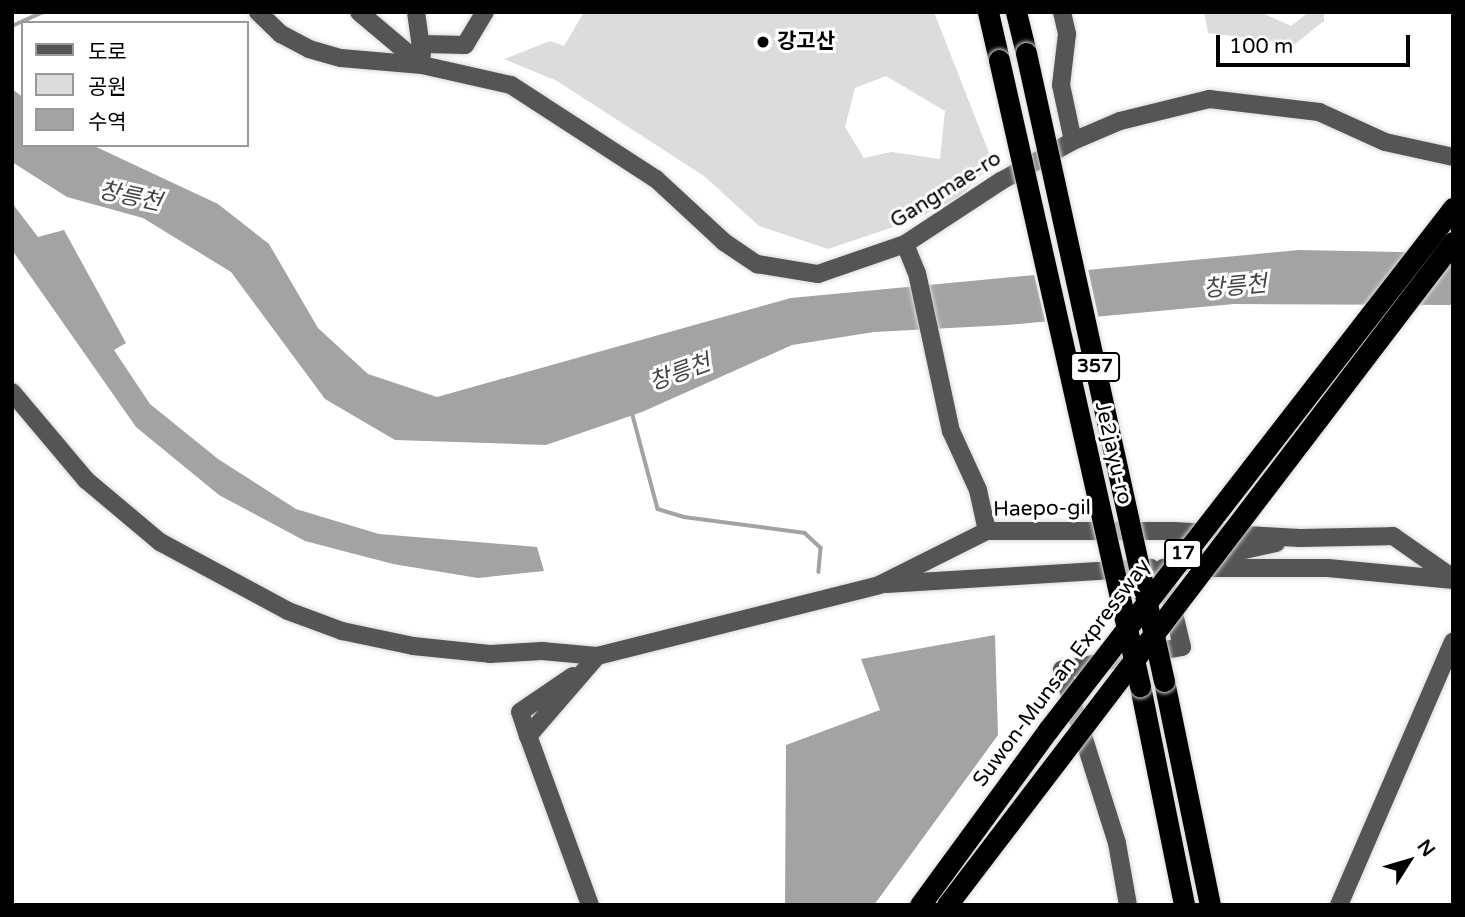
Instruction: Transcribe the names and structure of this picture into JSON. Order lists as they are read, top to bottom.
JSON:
{
  "streets": {
    "highway": [
      "357",
      "Je2jayu-ro",
      "17",
      "Suwon-Munsan Expressway"
    ],
    "street": ["Gangmae-ro", "Haepo-gil"]
  },
  "water": ["창릉천"],
  "places": ["강고산"],
  "legend": ["도로", "공원", "수역"],
  "scale_bar": "100 m",
  "north": "top right"
}
